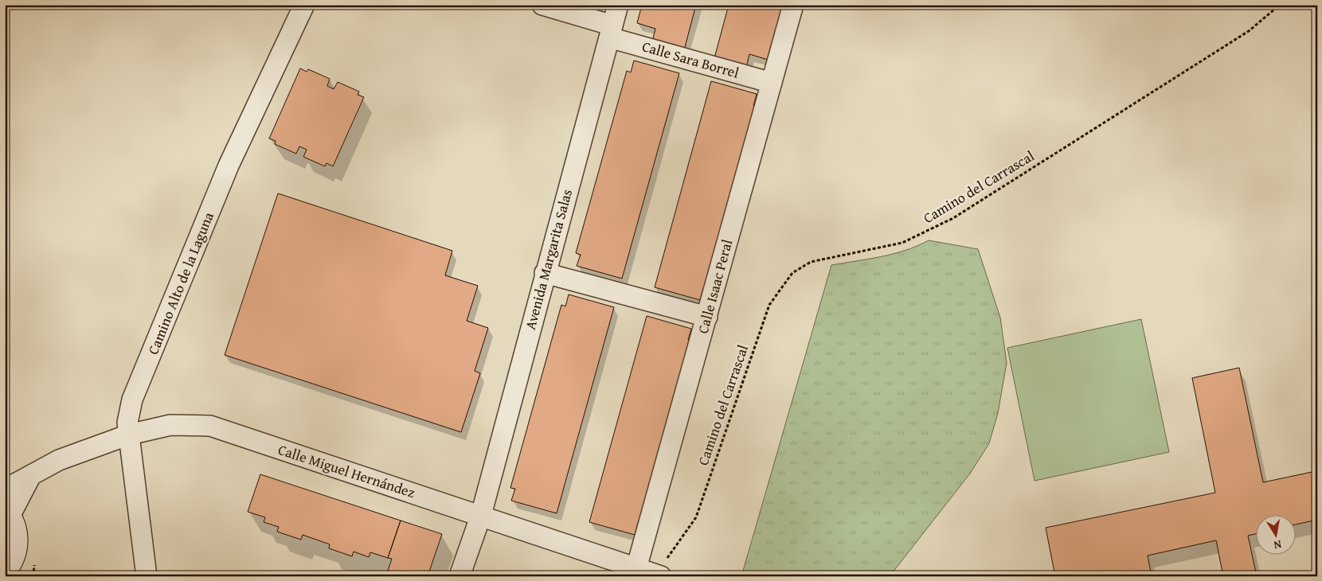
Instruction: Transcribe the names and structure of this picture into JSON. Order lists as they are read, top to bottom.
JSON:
{
  "streets": {
    "street": [
      "Calle Sara Borrel",
      "Avenida Margarita Salas",
      "Camino Alto de la Laguna",
      "Calle Isaac Peral",
      "Calle Miguel Hernández"
    ],
    "path": ["Camino del Carrascal"]
  },
  "crossings": [
    ["Calle Sara Borrel", "Avenida Margarita Salas"],
    ["Calle Sara Borrel", "Calle Isaac Peral"],
    ["Camino del Carrascal", "Calle Miguel Hernández"],
    ["Avenida Margarita Salas", "Calle Miguel Hernández"],
    ["Camino Alto de la Laguna", "Calle Miguel Hernández"],
    ["Calle Isaac Peral", "Calle Miguel Hernández"]
  ],
  "north": "bottom"
}
